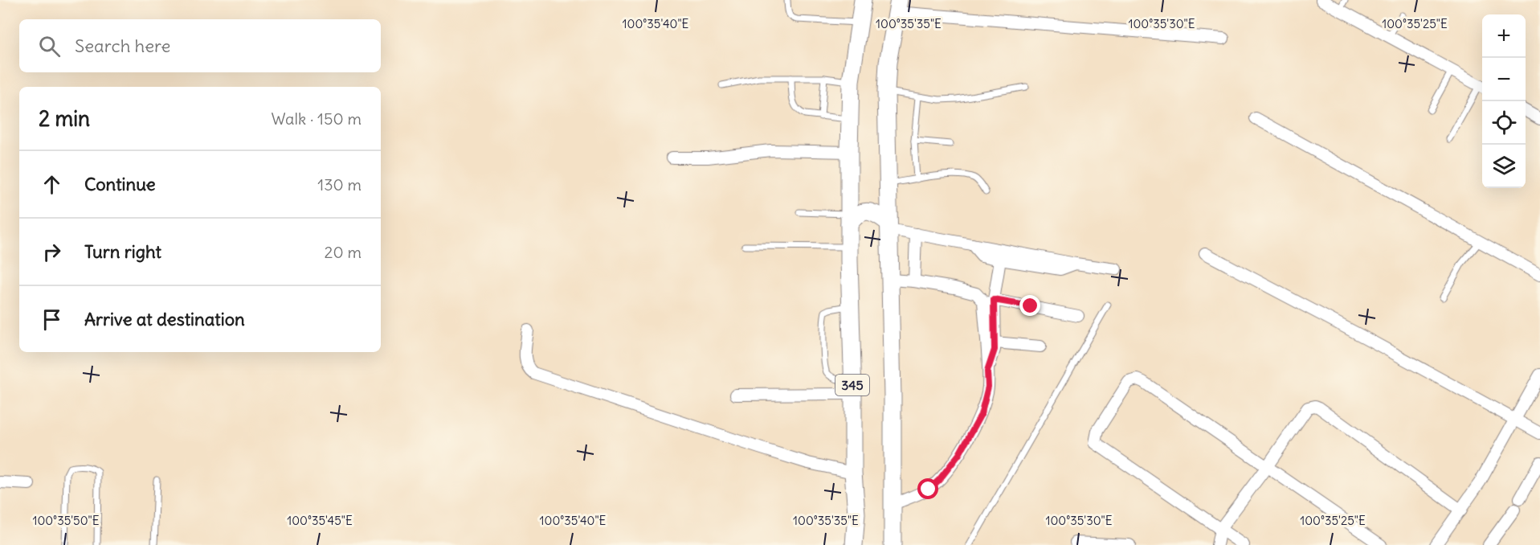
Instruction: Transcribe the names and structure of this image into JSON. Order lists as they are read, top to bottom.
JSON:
{
  "streets": {
    "main road": ["345"]
  },
  "page": {
    "map_buttons": ["+", "−"],
    "search": "Search here",
    "heading": ["2 min", "Walk · 150 m"],
    "list": [
      ["Continue", "130 m"],
      ["Turn right", "20 m"],
      "Arrive at destination"
    ]
  },
  "coordinates": [
    "100°35'40\"E",
    "100°35'35\"E",
    "100°35'30\"E",
    "100°35'25\"E",
    "100°35'50\"E",
    "100°35'45\"E"
  ]
}
